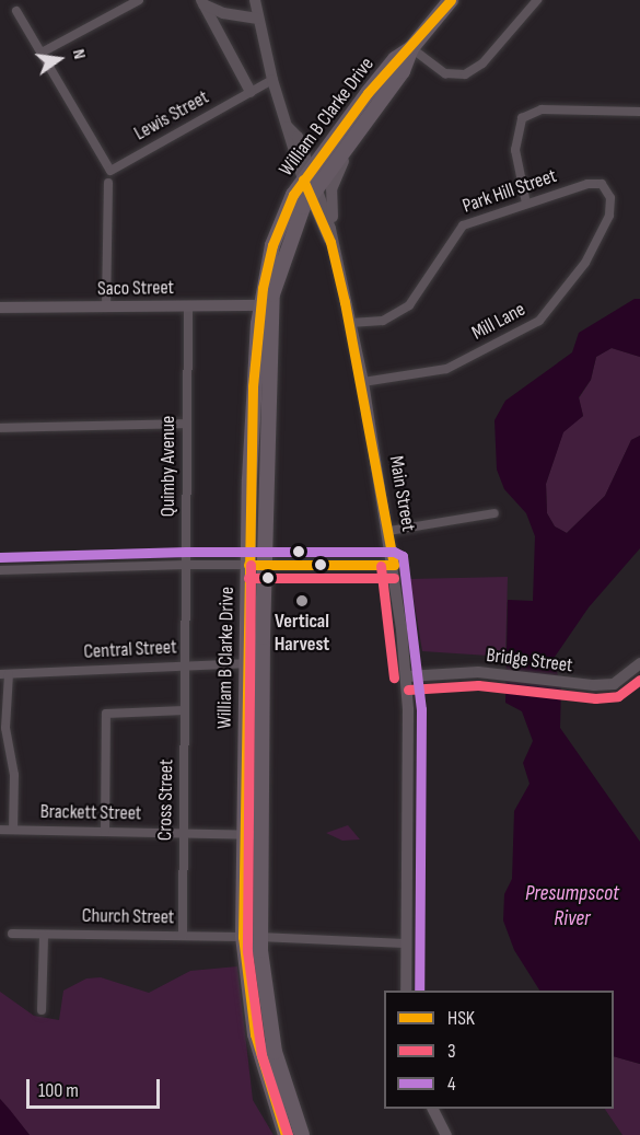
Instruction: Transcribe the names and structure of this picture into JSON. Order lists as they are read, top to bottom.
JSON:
{
  "streets": {
    "highway": ["William B Clarke Drive"],
    "main road": ["Saco Street", "Main Street"],
    "street": [
      "Lewis Street",
      "Park Hill Street",
      "Mill Lane",
      "Quimby Avenue",
      "Central Street",
      "Bridge Street",
      "Cross Street",
      "Brackett Street",
      "Church Street"
    ]
  },
  "crossings": [
    ["William B Clarke Drive", "Saco Street"],
    ["William B Clarke Drive", "Main Street"],
    ["William B Clarke Drive", "Central Street"],
    ["William B Clarke Drive", "Brackett Street"],
    ["William B Clarke Drive", "Church Street"],
    ["Park Hill Street", "Mill Lane"],
    ["Park Hill Street", "Main Street"],
    ["Saco Street", "Quimby Avenue"],
    ["Mill Lane", "Main Street"],
    ["Quimby Avenue", "Central Street"],
    ["Quimby Avenue", "Cross Street"],
    ["Main Street", "Bridge Street"],
    ["Central Street", "Cross Street"],
    ["Cross Street", "Brackett Street"],
    ["Cross Street", "Church Street"]
  ],
  "water": ["Presumpscot River"],
  "places": ["Vertical Harvest"],
  "lines": ["transit line HSK", "transit line 4", "transit line 3"],
  "legend": ["HSK", "3", "4"],
  "scale_bar": "100 m",
  "north": "right"
}
